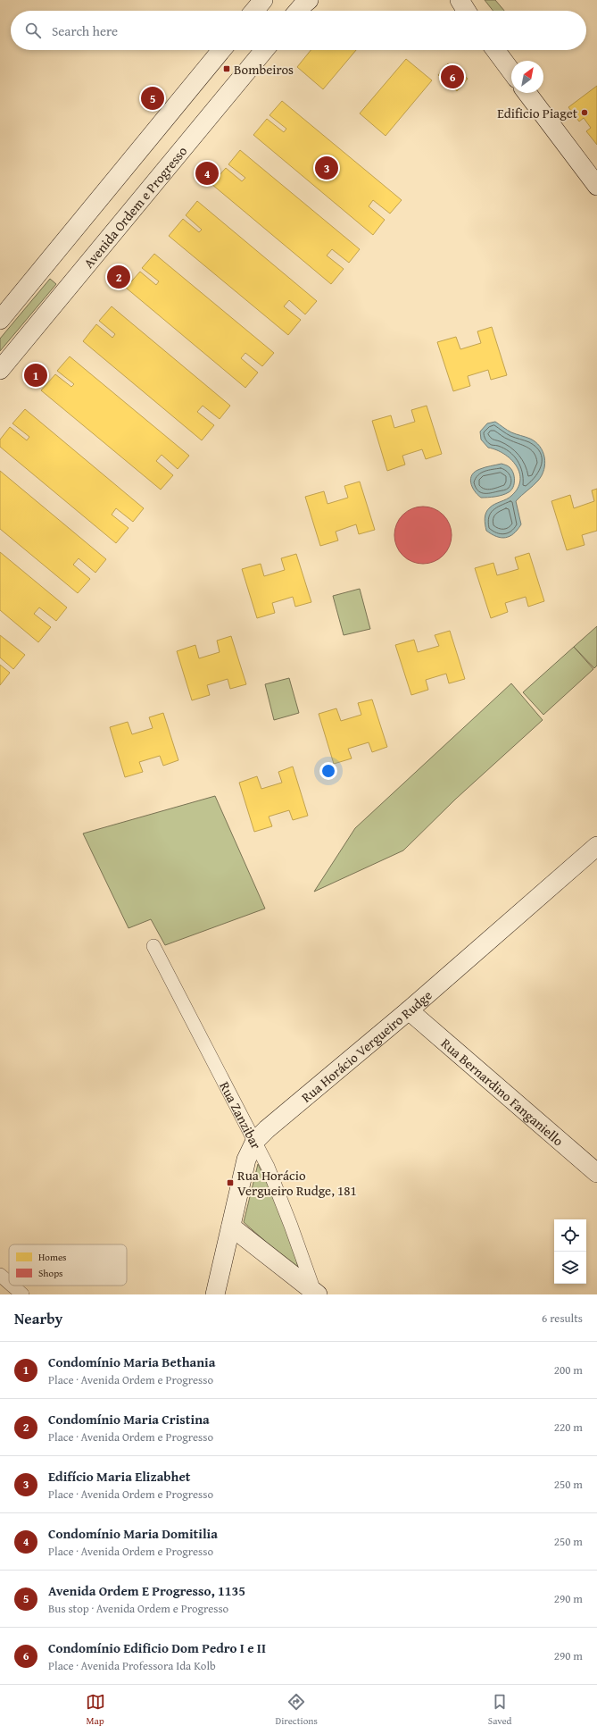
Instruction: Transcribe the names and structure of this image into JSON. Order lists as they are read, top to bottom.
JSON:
{
  "streets": {
    "street": [
      "Avenida Ordem e Progresso",
      "Rua Horácio Vergueiro Rudge",
      "Rua Bernardino Fanganiello",
      "Rua Zanzibar"
    ]
  },
  "crossings": [
    ["Rua Horácio Vergueiro Rudge", "Rua Bernardino Fanganiello"],
    ["Rua Horácio Vergueiro Rudge", "Rua Zanzibar"]
  ],
  "places": {
    "transit": ["Bombeiros", "Rua Horácio Vergueiro Rudge, 181"],
    "other": ["Edificio Piaget"]
  },
  "legend": ["Homes", "Shops"],
  "north": "top right",
  "page": {
    "search": "Search here",
    "pins": [
      "6",
      "5",
      "3",
      "4",
      "2",
      "1"
    ],
    "heading": ["Nearby", "6 results"],
    "list": [
      {
        "mark": "1",
        "name": "Condomínio Maria Bethania",
        "note": "Place · Avenida Ordem e Progresso",
        "value": "200 m"
      },
      {
        "mark": "2",
        "name": "Condomínio Maria Cristina",
        "note": "Place · Avenida Ordem e Progresso",
        "value": "220 m"
      },
      {
        "mark": "3",
        "name": "Edifício Maria Elizabhet",
        "note": "Place · Avenida Ordem e Progresso",
        "value": "250 m"
      },
      {
        "mark": "4",
        "name": "Condomínio Maria Domitilia",
        "note": "Place · Avenida Ordem e Progresso",
        "value": "250 m"
      },
      {
        "mark": "5",
        "name": "Avenida Ordem E Progresso, 1135",
        "note": "Bus stop · Avenida Ordem e Progresso",
        "value": "290 m"
      },
      {
        "mark": "6",
        "name": "Condomínio Edificio Dom Pedro I e II",
        "note": "Place · Avenida Professora Ida Kolb",
        "value": "290 m"
      }
    ],
    "nav": ["Map", "Directions", "Saved"]
  }
}
